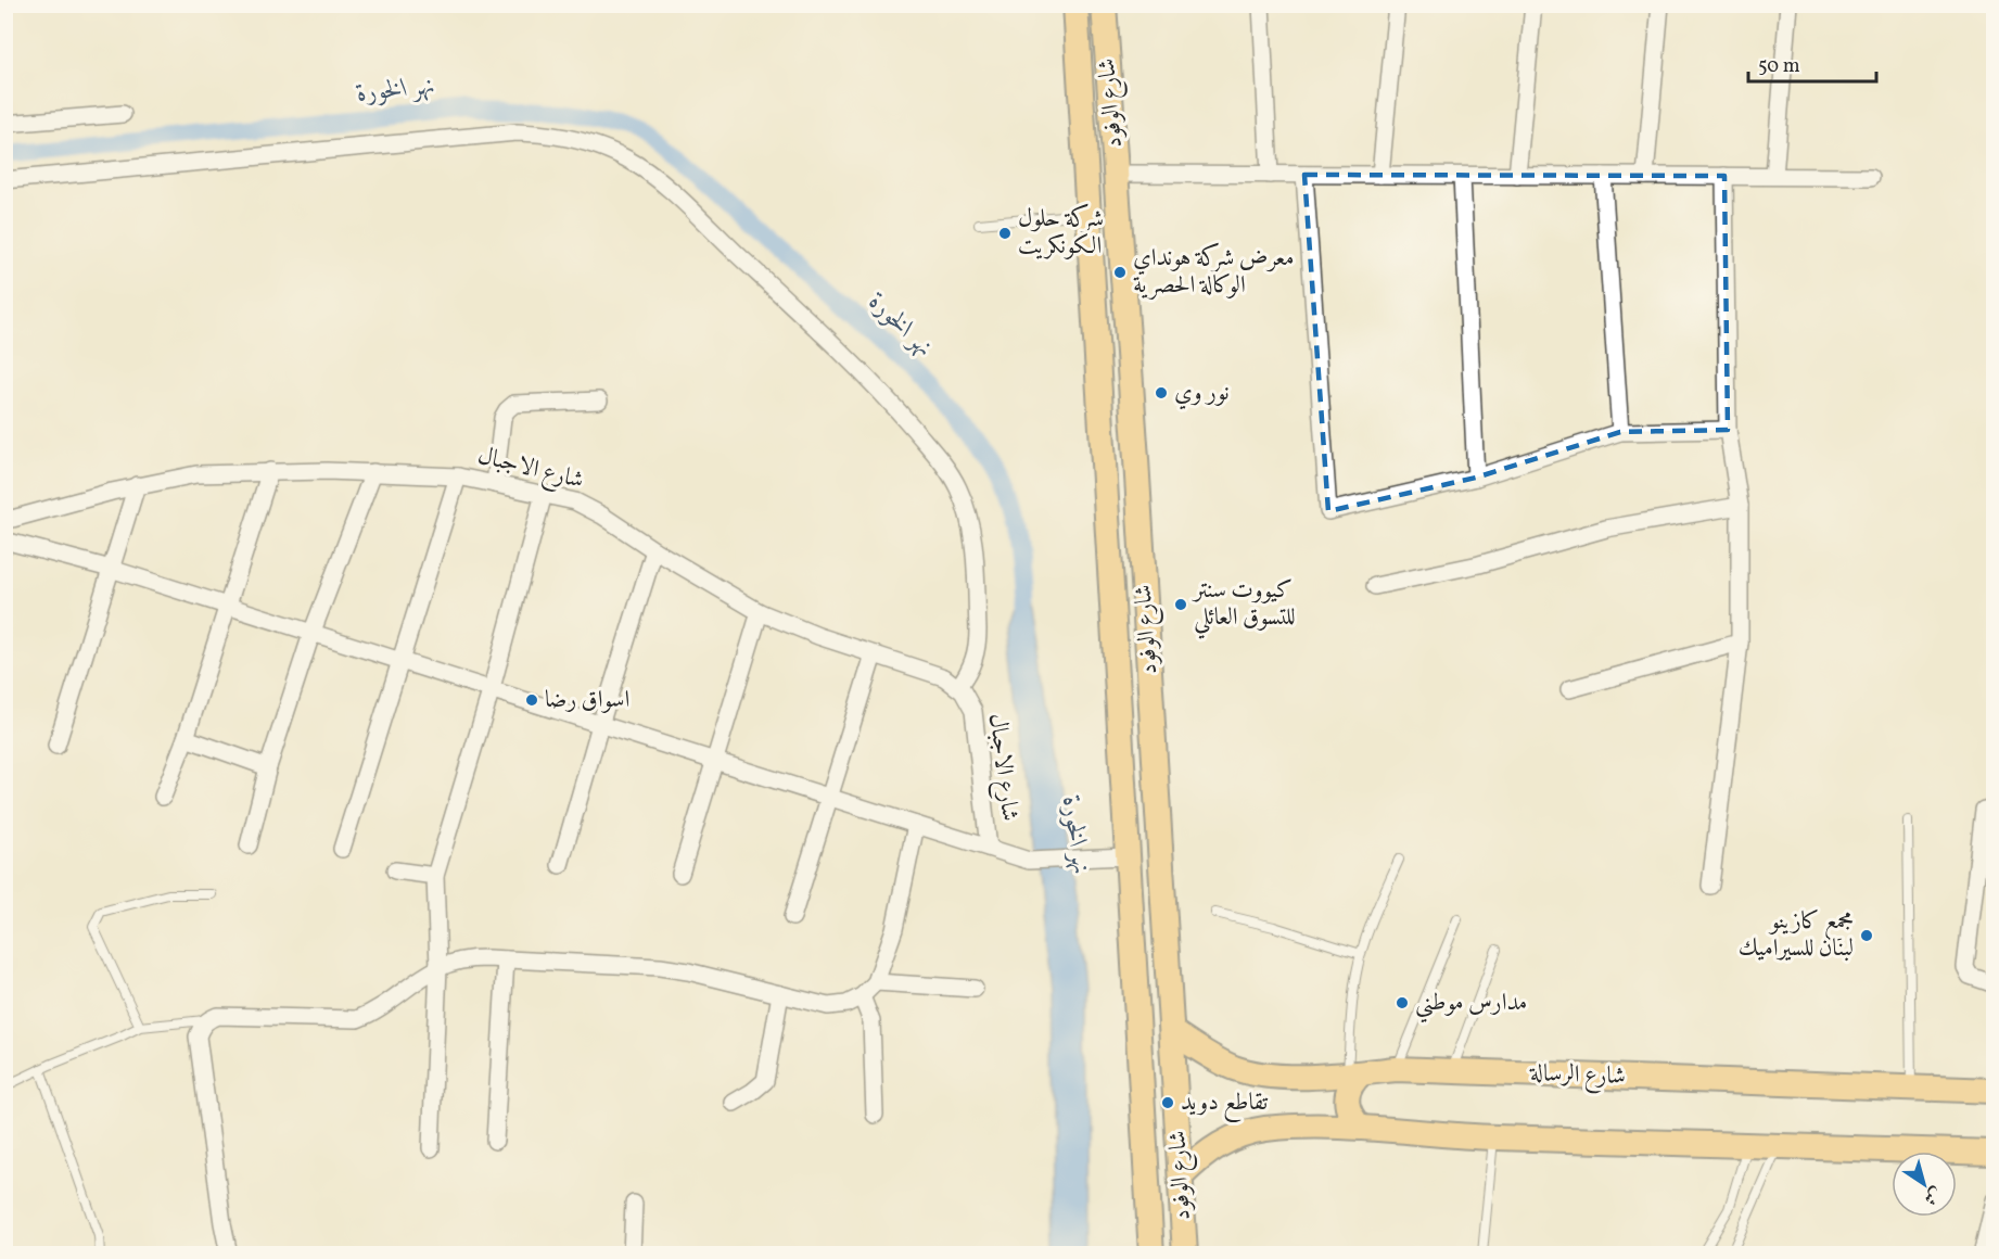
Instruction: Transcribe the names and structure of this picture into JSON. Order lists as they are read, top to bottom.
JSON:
{
  "streets": {
    "main road": ["شارع الوفود", "شارع الرسالة"],
    "street": ["شارع الاجبال"]
  },
  "crossings": [
    ["شارع الوفود", "شارع الرسالة"]
  ],
  "water": ["نهر الخورة"],
  "places": [
    "شركة حلول الكونكريت",
    "معرض شركة هونداي الوكالة الحصرية",
    "نور وي",
    "كيووت سنتر للتسوق العائلي",
    "اسواق رضا",
    "مجمع كازينو لبنان للسيراميك",
    "مدارس موطني",
    "تقاطع دويد"
  ],
  "scale_bar": "50 m",
  "north": "bottom right"
}
